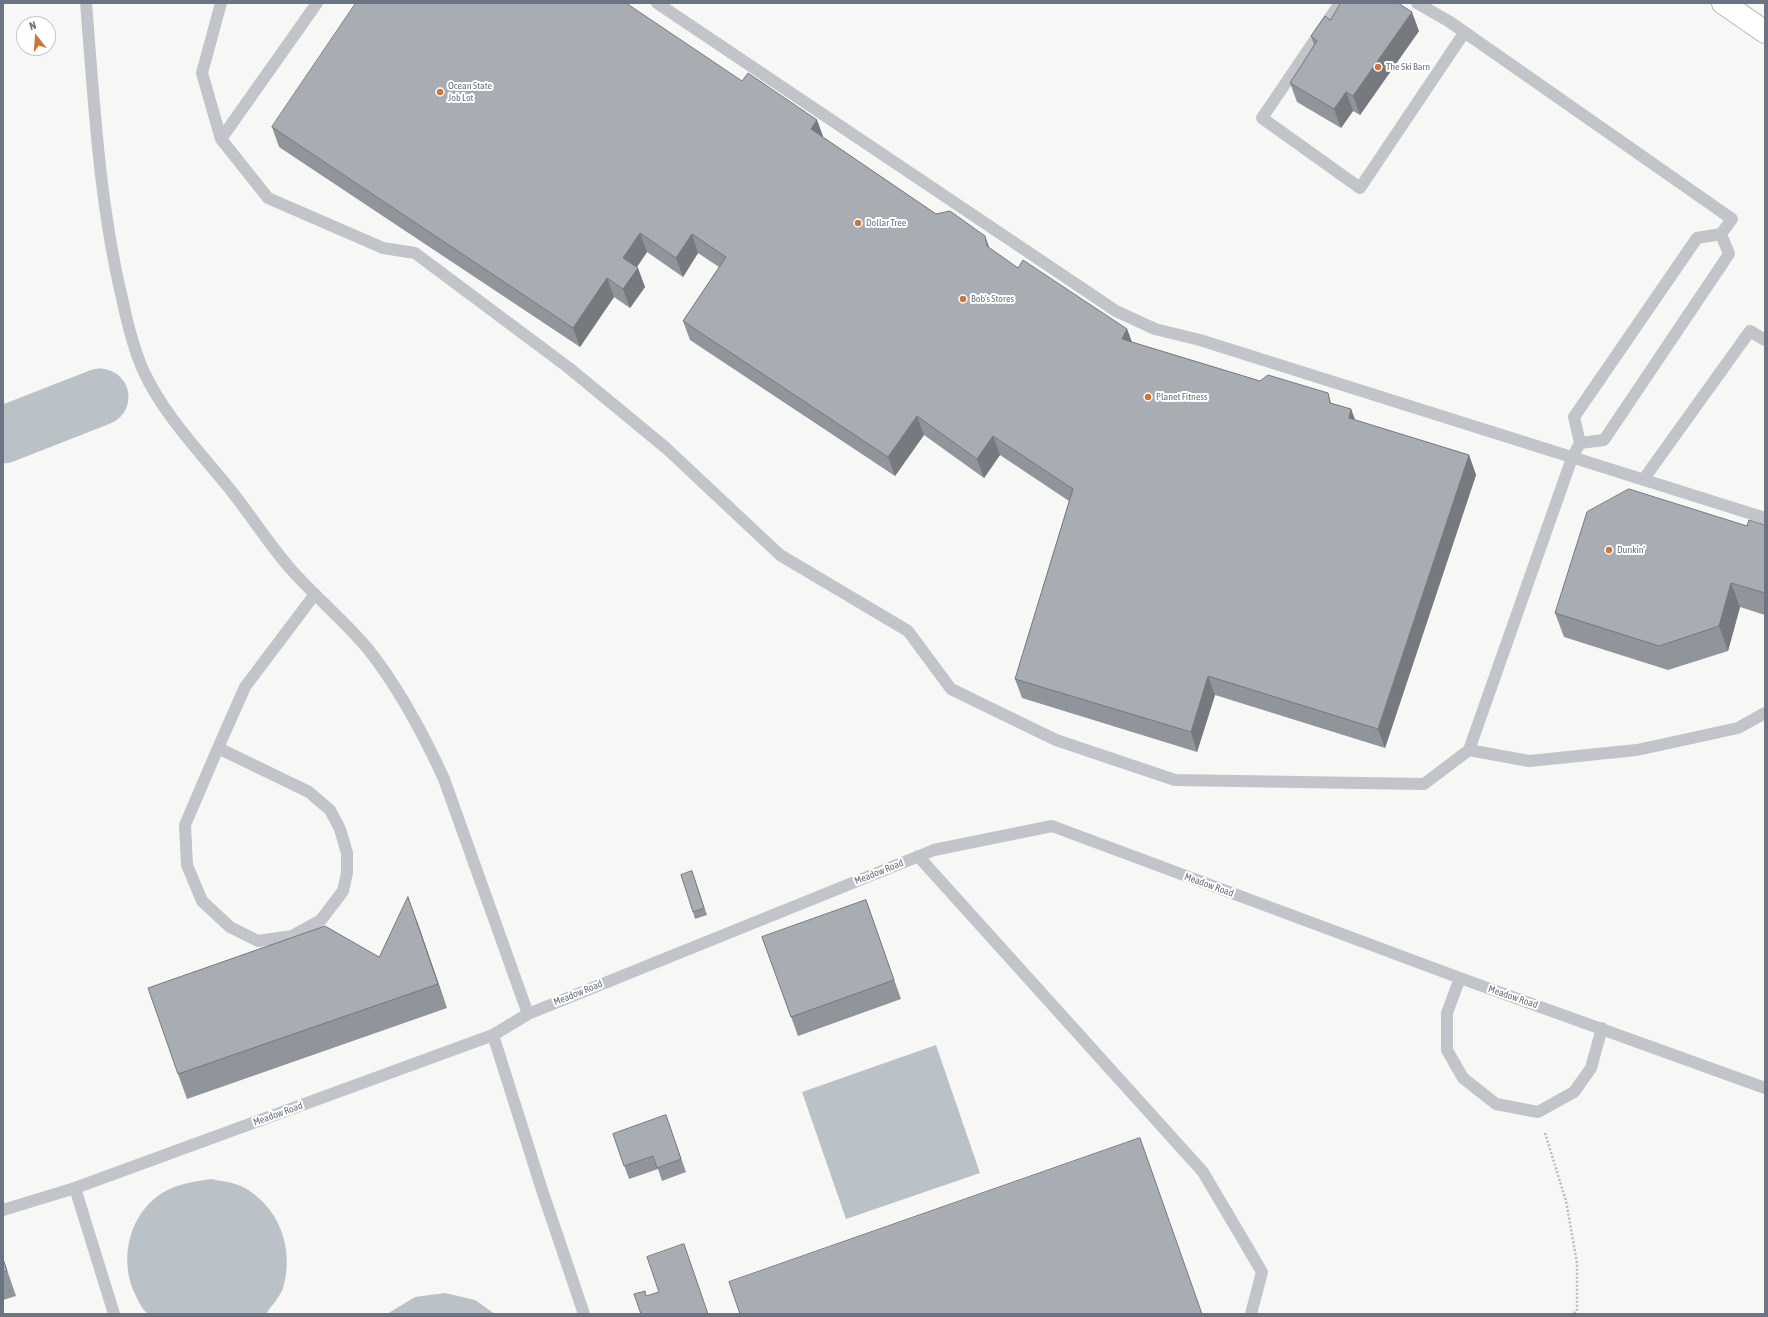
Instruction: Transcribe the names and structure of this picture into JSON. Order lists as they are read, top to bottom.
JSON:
{
  "streets": {
    "lane": ["Meadow Road"]
  },
  "places": [
    "The Ski Barn",
    "Ocean State Job Lot",
    "Dollar Tree",
    "Bob's Stores",
    "Planet Fitness",
    "Dunkin'"
  ],
  "north": "top"
}
